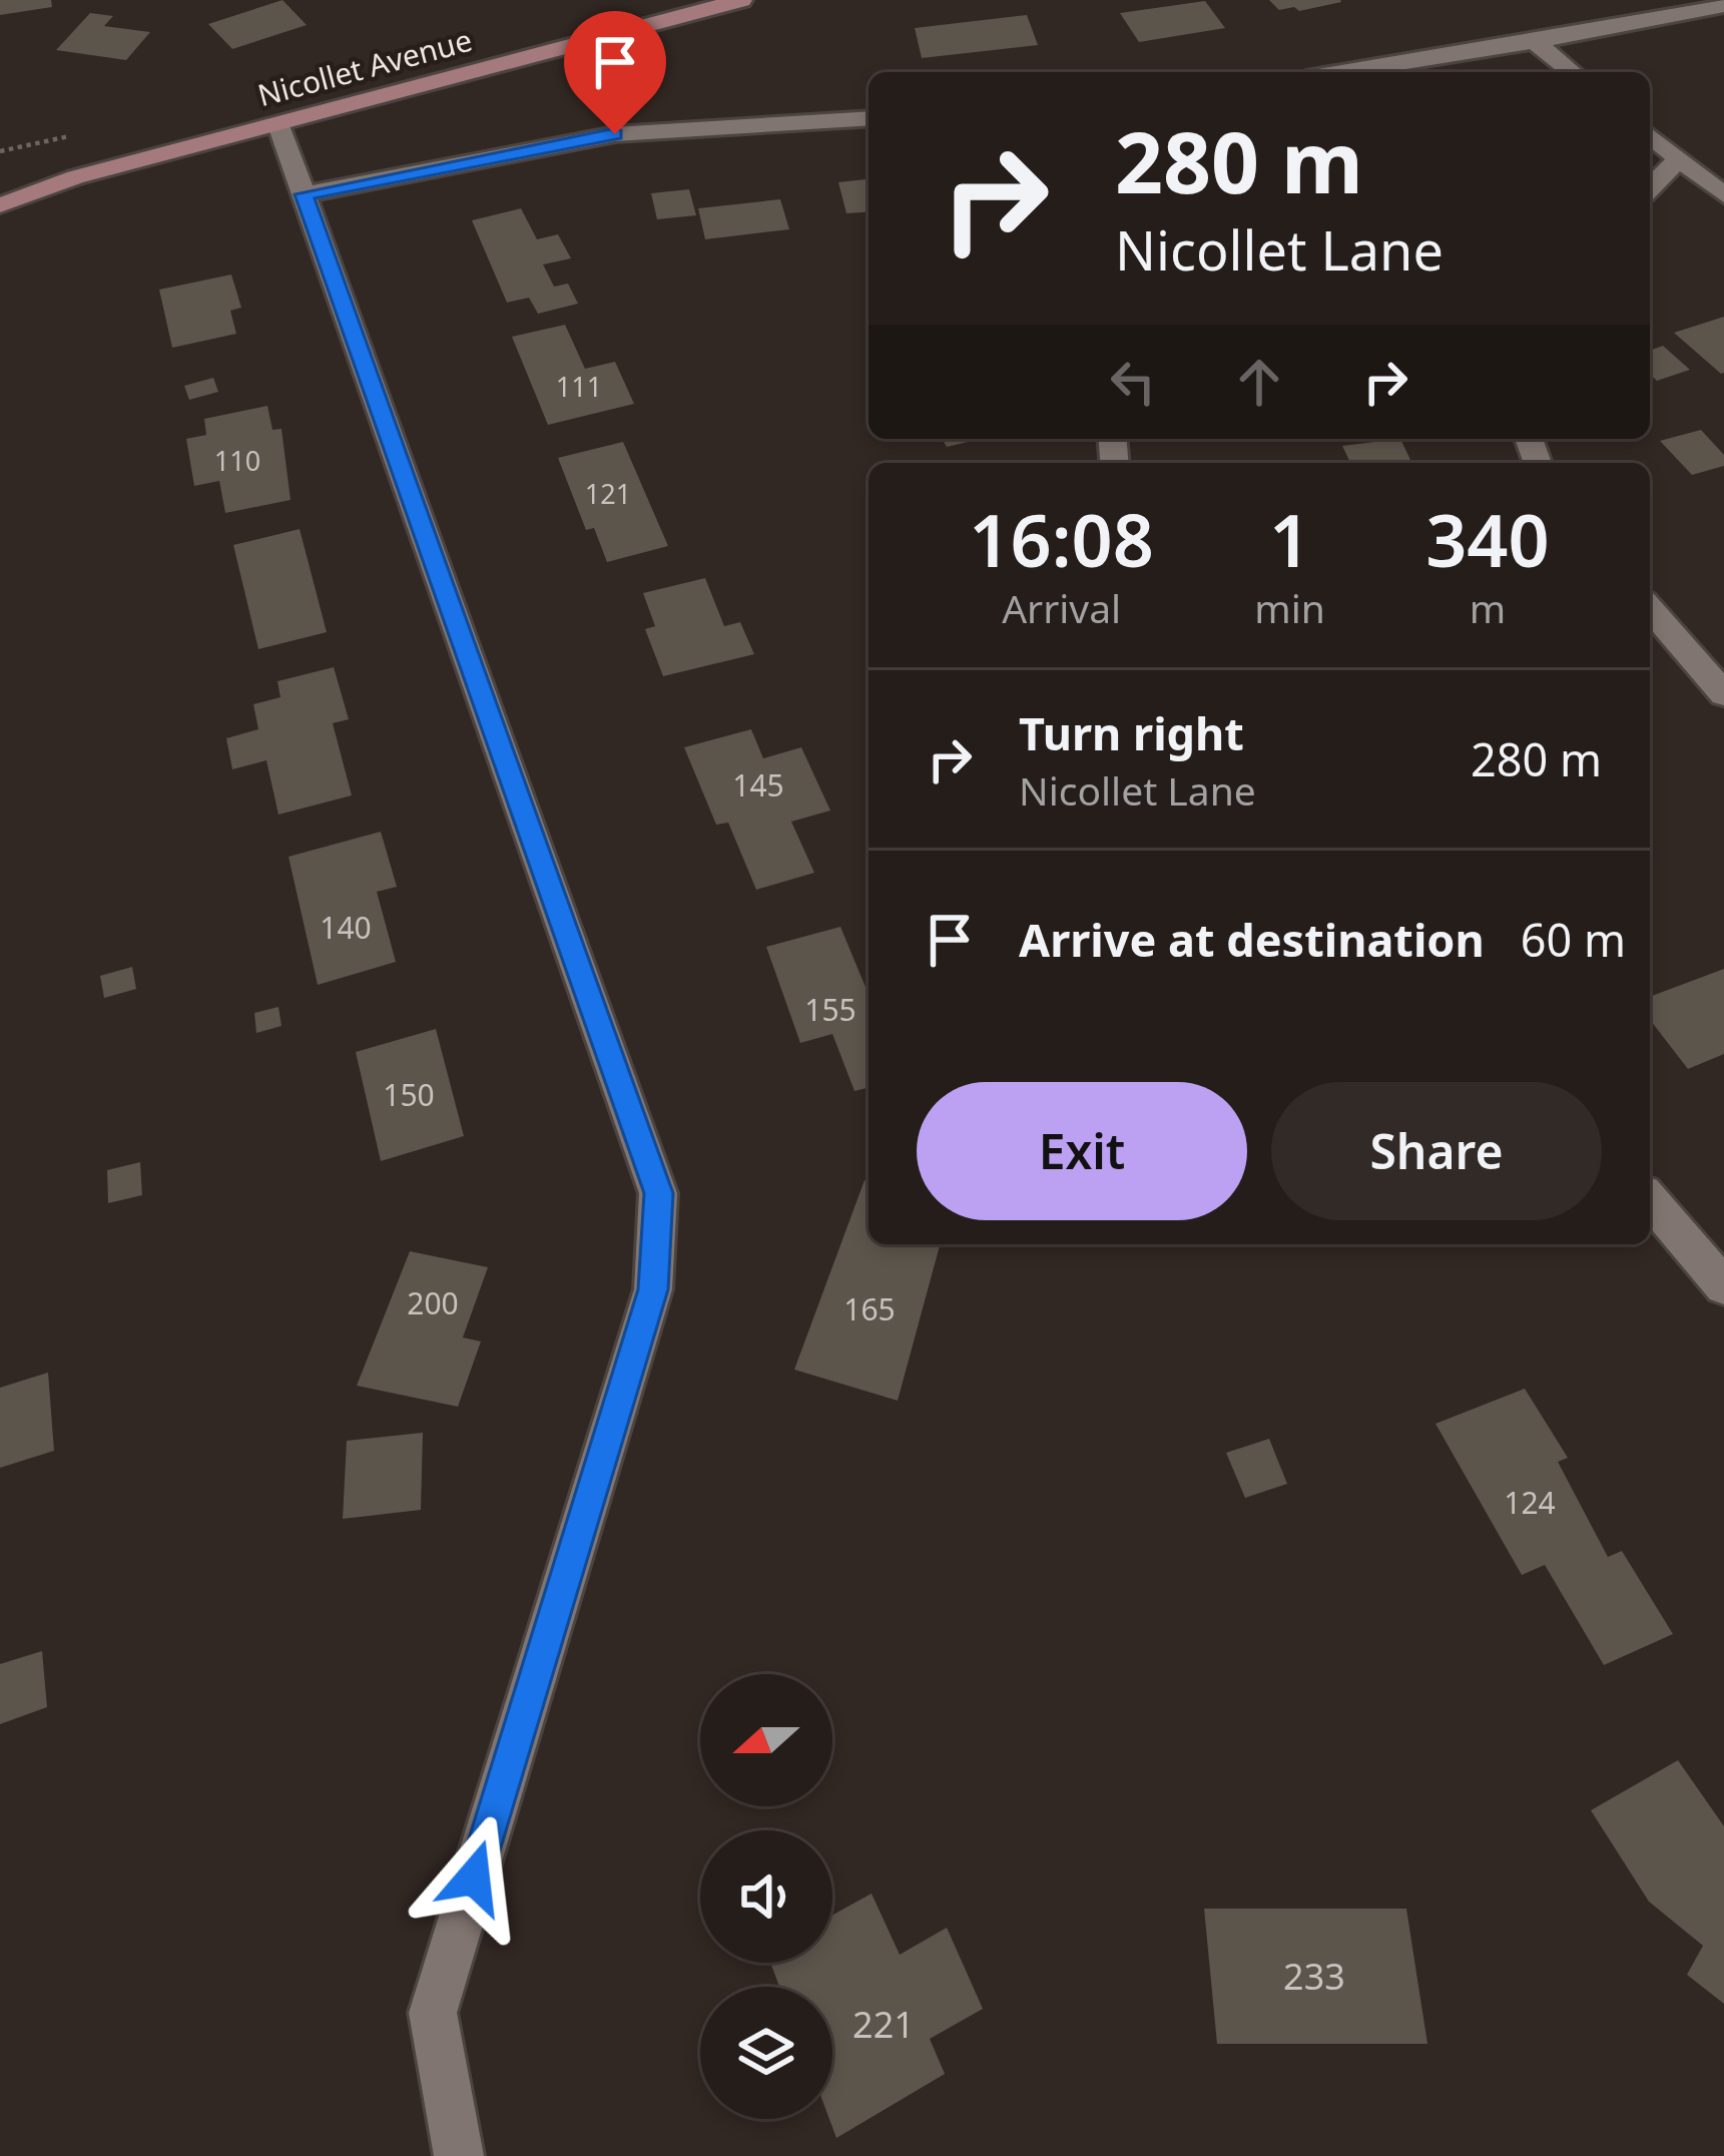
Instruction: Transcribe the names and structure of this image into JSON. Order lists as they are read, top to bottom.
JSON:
{
  "streets": {
    "main road": ["Nicollet Avenue"]
  },
  "house_numbers": [
    "111",
    "110",
    "121",
    "145",
    "140",
    "155",
    "150",
    "200",
    "165",
    "124",
    "233",
    "221"
  ],
  "north": "left",
  "page": {
    "turn": ["280 m", "Nicollet Lane"],
    "eta": [
      "16:08",
      "Arrival",
      "1",
      "min",
      "340",
      "m"
    ],
    "list": [
      {
        "name": "Turn right",
        "note": "Nicollet Lane",
        "value": "280 m"
      },
      {
        "name": "Arrive at destination",
        "value": "60 m"
      }
    ],
    "buttons": ["Exit", "Share"]
  }
}
